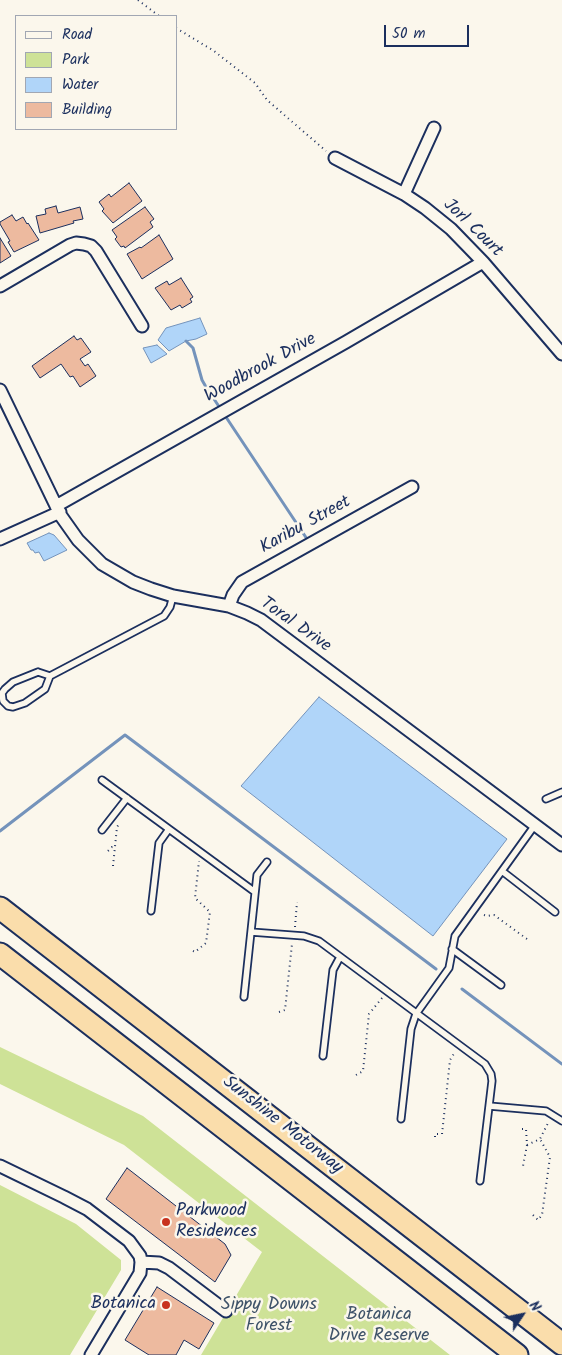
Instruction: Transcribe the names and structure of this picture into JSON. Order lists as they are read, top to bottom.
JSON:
{
  "streets": {
    "highway": ["Sunshine Motorway"],
    "street": [
      "Jorl Court",
      "Woodbrook Drive",
      "Karibu Street",
      "Toral Drive"
    ]
  },
  "crossings": [
    ["Jorl Court", "Woodbrook Drive"],
    ["Woodbrook Drive", "Toral Drive"],
    ["Karibu Street", "Toral Drive"]
  ],
  "parks": ["Sippy Downs Forest", "Botanica Drive Reserve"],
  "places": ["Parkwood Residences", "Botanica"],
  "legend": [
    "Road",
    "Park",
    "Water",
    "Building"
  ],
  "scale_bar": "50 m",
  "north": "top right"
}
